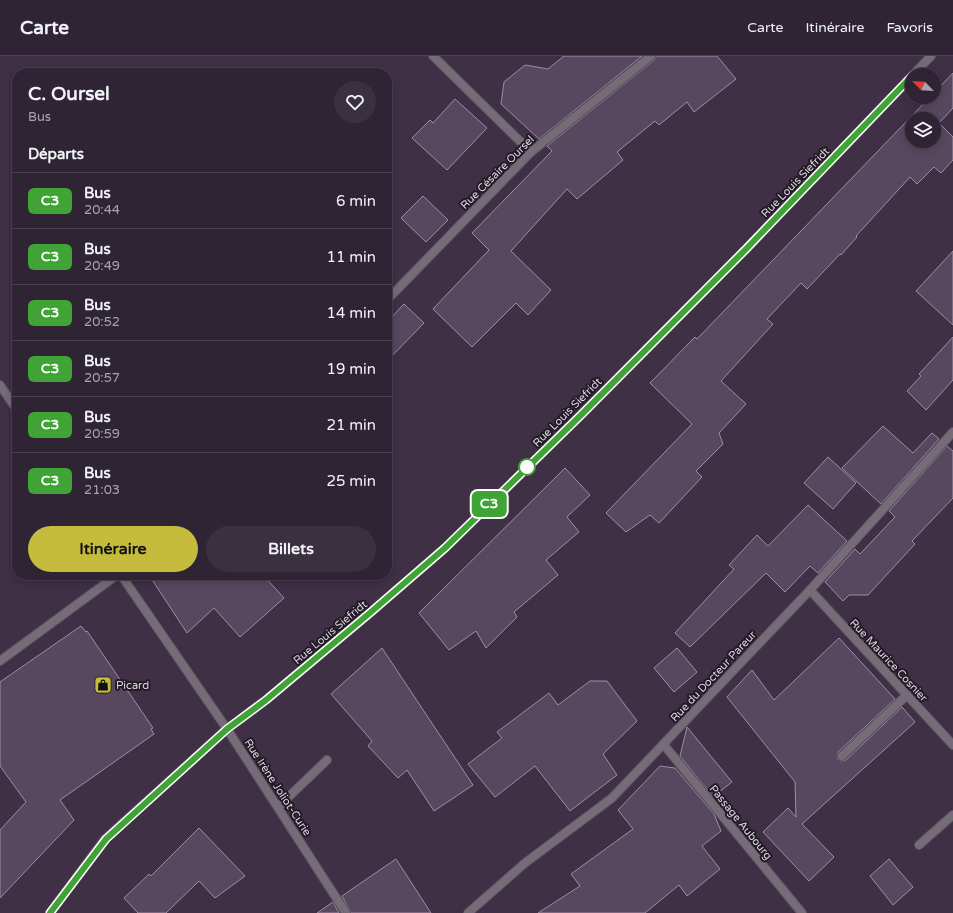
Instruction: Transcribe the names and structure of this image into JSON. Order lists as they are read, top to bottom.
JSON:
{
  "streets": {
    "street": [
      "Rue Césaire Oursel",
      "Rue Louis Siefridt",
      "Rue Maurice Cosnier",
      "Rue du Docteur Pareur",
      "Rue Irène Joliot-Curie",
      "Passage Aubourg"
    ]
  },
  "crossings": [
    ["Rue Louis Siefridt", "Rue Irène Joliot-Curie"],
    ["Rue Maurice Cosnier", "Rue du Docteur Pareur"],
    ["Rue du Docteur Pareur", "Passage Aubourg"]
  ],
  "places": {
    "shop": ["Picard"]
  },
  "lines": ["bus line C3"],
  "north": "top left",
  "page": {
    "header": "Carte",
    "nav": ["Carte", "Itinéraire", "Favoris"],
    "on_map": "C3",
    "heading": [
      ["C. Oursel", "Bus"],
      "Départs"
    ],
    "list": [
      {
        "mark": "C3",
        "name": "Bus",
        "note": "20:44",
        "value": "6 min"
      },
      {
        "mark": "C3",
        "name": "Bus",
        "note": "20:49",
        "value": "11 min"
      },
      {
        "mark": "C3",
        "name": "Bus",
        "note": "20:52",
        "value": "14 min"
      },
      {
        "mark": "C3",
        "name": "Bus",
        "note": "20:57",
        "value": "19 min"
      },
      {
        "mark": "C3",
        "name": "Bus",
        "note": "20:59",
        "value": "21 min"
      },
      {
        "mark": "C3",
        "name": "Bus",
        "note": "21:03",
        "value": "25 min"
      }
    ],
    "buttons": ["Itinéraire", "Billets"]
  }
}
